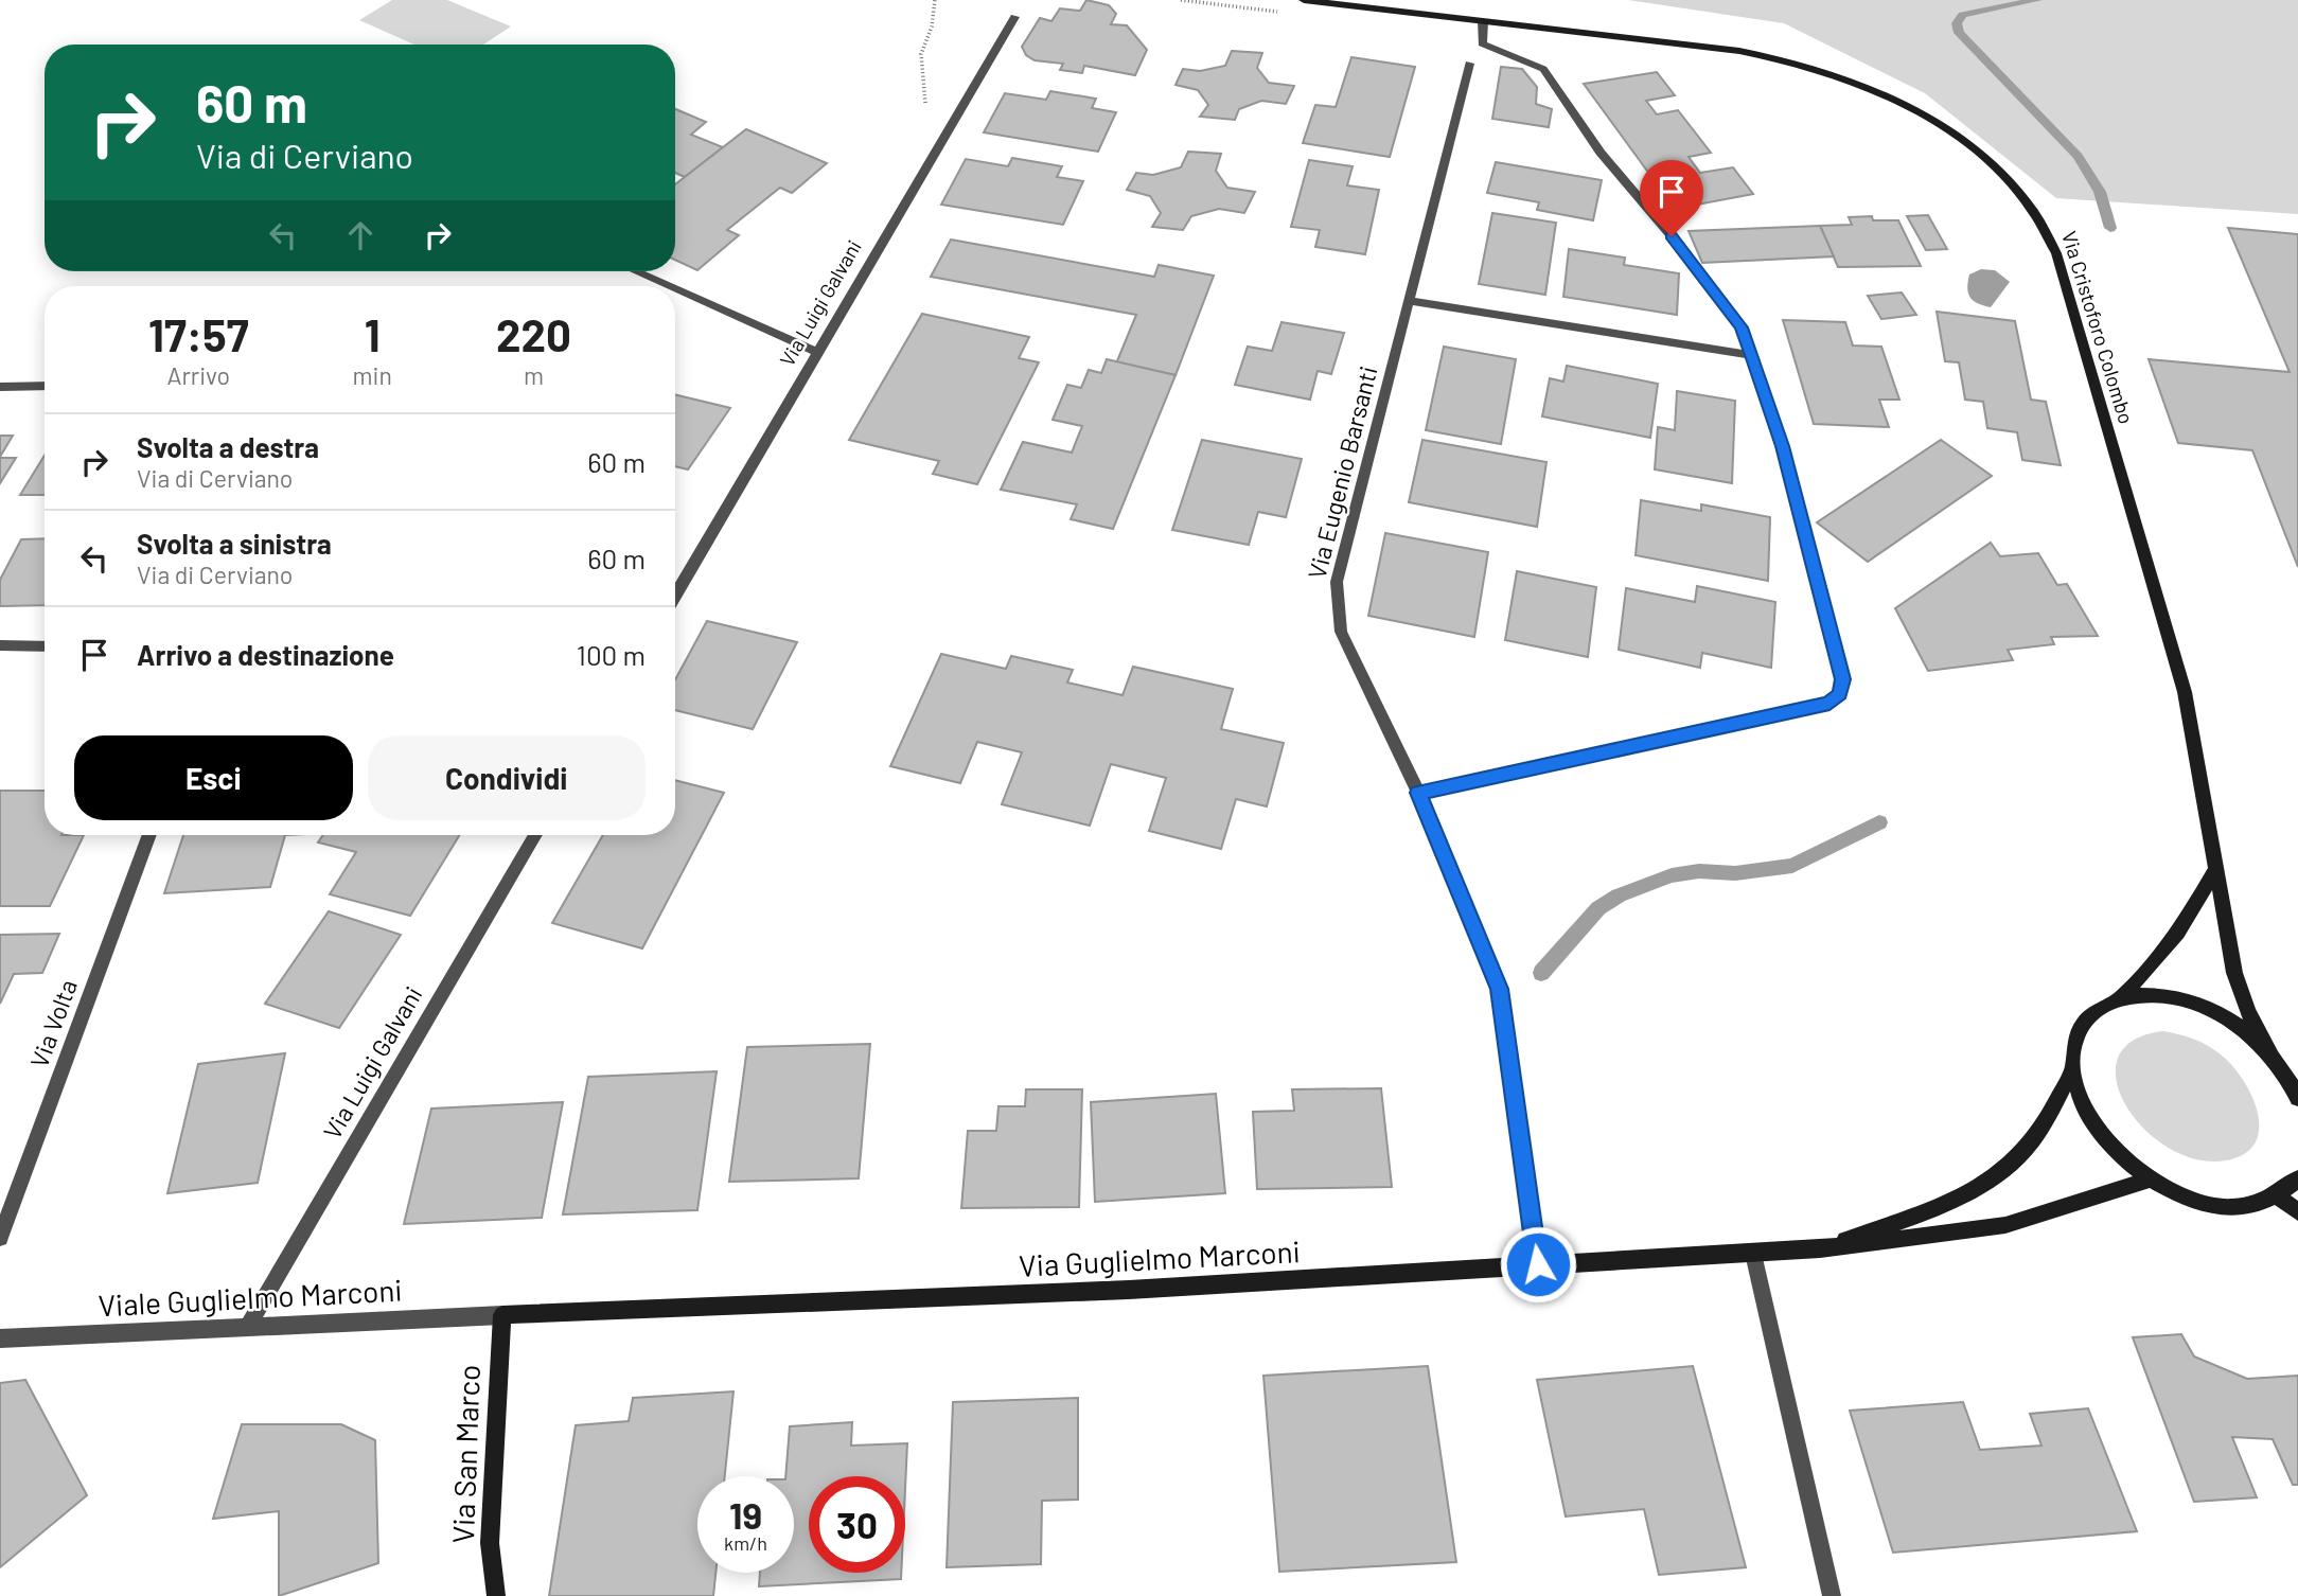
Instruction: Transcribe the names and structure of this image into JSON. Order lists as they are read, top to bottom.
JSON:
{
  "streets": {
    "main road": ["Via Cristoforo Colombo", "Via Guglielmo Marconi", "Via San Marco"],
    "street": [
      "Via Luigi Galvani",
      "Via Eugenio Barsanti",
      "Via Volta",
      "Viale Guglielmo Marconi"
    ]
  },
  "crossings": [
    ["Via Luigi Galvani", "Viale Guglielmo Marconi"],
    ["Via Cristoforo Colombo", "Via Guglielmo Marconi"],
    ["Via Eugenio Barsanti", "Via Guglielmo Marconi"],
    ["Via Guglielmo Marconi", "Viale Guglielmo Marconi"],
    ["Via Guglielmo Marconi", "Via San Marco"],
    ["Viale Guglielmo Marconi", "Via San Marco"]
  ],
  "page": {
    "turn": ["60 m", "Via di Cerviano"],
    "eta": [
      "17:57",
      "Arrivo",
      "1",
      "min",
      "220",
      "m"
    ],
    "list": [
      {
        "name": "Svolta a destra",
        "note": "Via di Cerviano",
        "value": "60 m"
      },
      {
        "name": "Svolta a sinistra",
        "note": "Via di Cerviano",
        "value": "60 m"
      },
      {
        "name": "Arrivo a destinazione",
        "value": "100 m"
      }
    ],
    "buttons": ["Esci", "Condividi"],
    "speed": "19 km/h",
    "limit": "30"
  }
}
